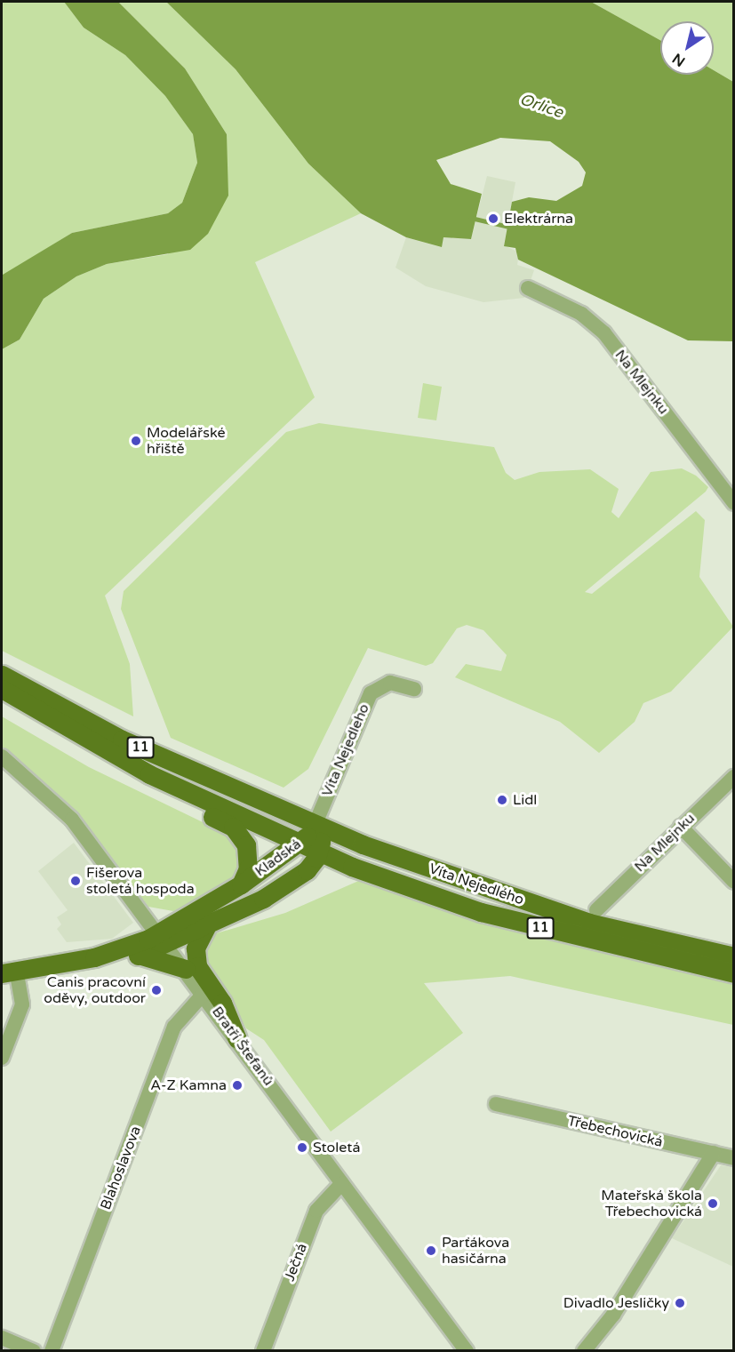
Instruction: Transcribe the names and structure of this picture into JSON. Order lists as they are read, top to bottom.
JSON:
{
  "streets": {
    "main road": ["11", "Kladská", "Víta Nejedlého"],
    "street": [
      "Na Mlejnku",
      "Víta Nejedleho",
      "Bratří Štefanů",
      "Třebechovická",
      "Blahoslavova",
      "Ječná"
    ]
  },
  "crossings": [
    ["11", "Víta Nejedleho"],
    ["11", "Kladská"],
    ["11", "Víta Nejedlého"],
    ["Víta Nejedleho", "Kladská"],
    ["Víta Nejedleho", "Víta Nejedlého"],
    ["Kladská", "Víta Nejedlého"],
    ["Kladská", "Bratří Štefanů"],
    ["Bratří Štefanů", "Blahoslavova"],
    ["Bratří Štefanů", "Ječná"]
  ],
  "water": ["Orlice"],
  "places": [
    "Elektrárna",
    "Modelářské hřiště",
    "Lidl",
    "Fišerova stoletá hospoda",
    "Canis pracovní oděvy, outdoor",
    "A-Z Kamna",
    "Stoletá",
    "Mateřská škola Třebechovická",
    "Parťákova hasičárna",
    "Divadlo Jesličky"
  ],
  "north": "bottom left"
}
